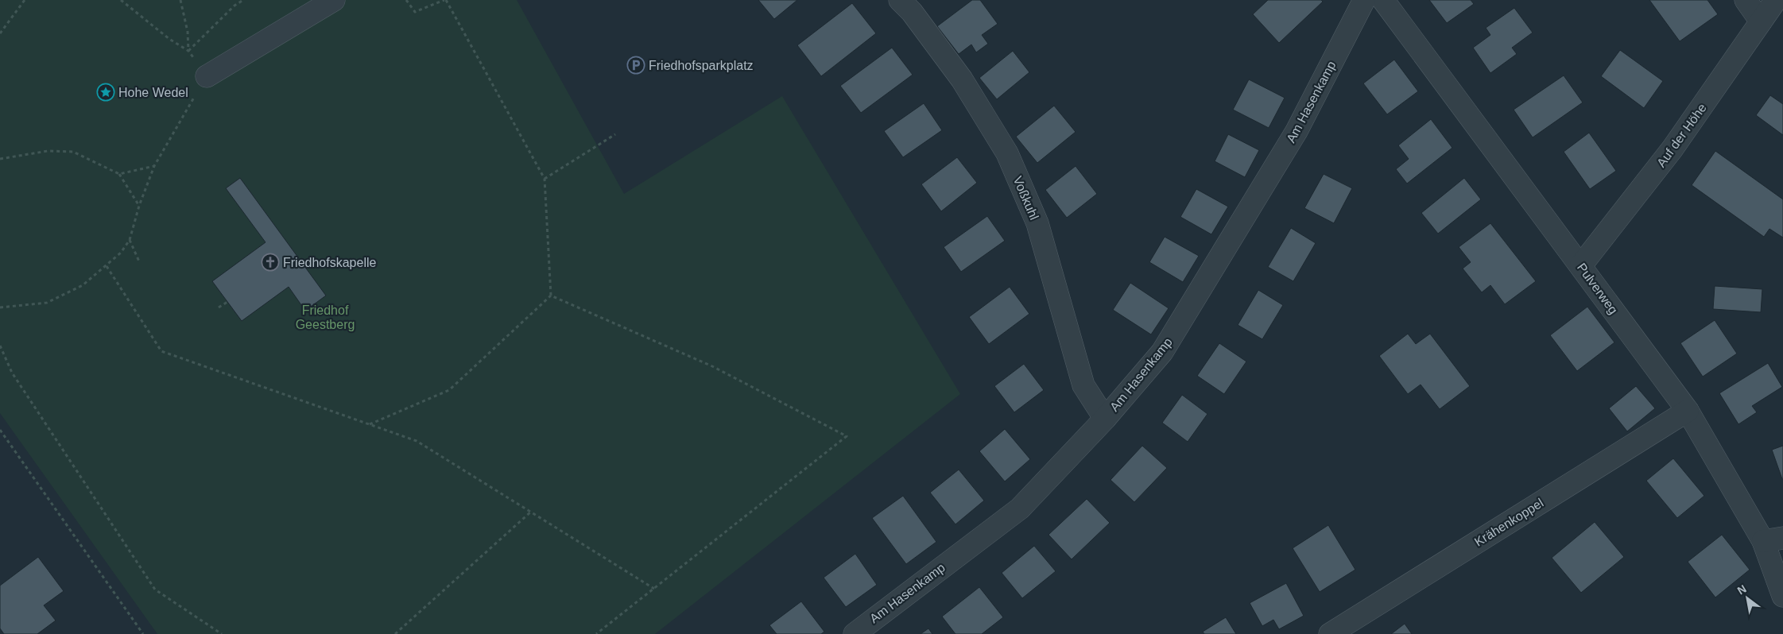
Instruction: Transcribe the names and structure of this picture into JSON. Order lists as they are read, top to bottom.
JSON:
{
  "streets": {
    "street": [
      "Am Hasenkamp",
      "Auf der Höhe",
      "Voßkuhl",
      "Pulverweg",
      "Krähenkoppel"
    ]
  },
  "crossings": [
    ["Am Hasenkamp", "Voßkuhl"],
    ["Auf der Höhe", "Pulverweg"],
    ["Pulverweg", "Krähenkoppel"]
  ],
  "parks": ["Friedhof Geestberg"],
  "places": {
    "parking": ["Friedhofsparkplatz"],
    "place": ["Hohe Wedel"],
    "church": ["Friedhofskapelle"]
  },
  "north": "top left"
}
